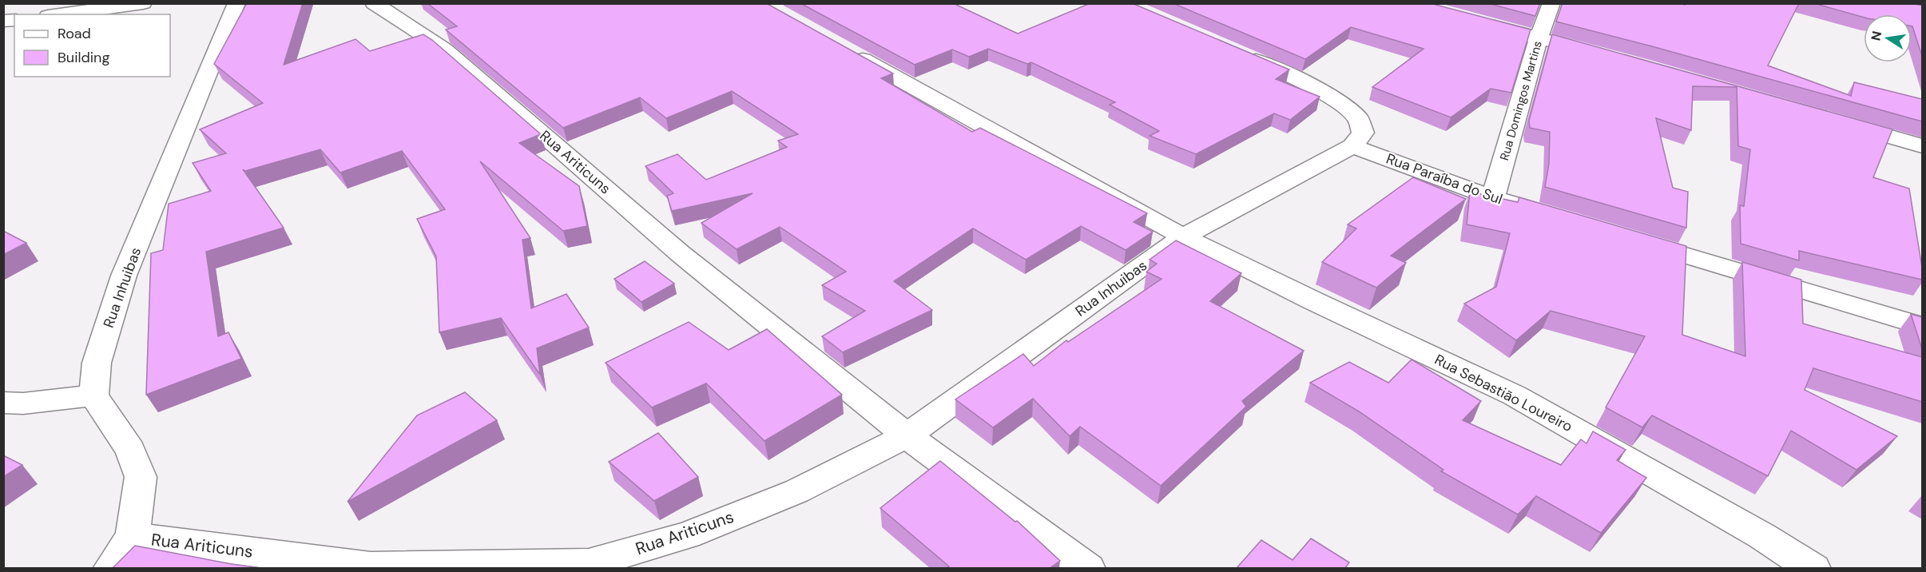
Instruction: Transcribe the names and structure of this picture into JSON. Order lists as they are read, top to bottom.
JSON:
{
  "streets": {
    "street": [
      "Rua Domingos Martins",
      "Rua Ariticuns",
      "Rua Paraíba do Sul",
      "Rua Inhuibas",
      "Rua Sebastião Loureiro"
    ]
  },
  "crossings": [
    ["Rua Domingos Martins", "Rua Paraíba do Sul"],
    ["Rua Ariticuns", "Rua Inhuibas"],
    ["Rua Paraíba do Sul", "Rua Inhuibas"],
    ["Rua Inhuibas", "Rua Sebastião Loureiro"]
  ],
  "legend": ["Road", "Building"],
  "north": "left"
}
